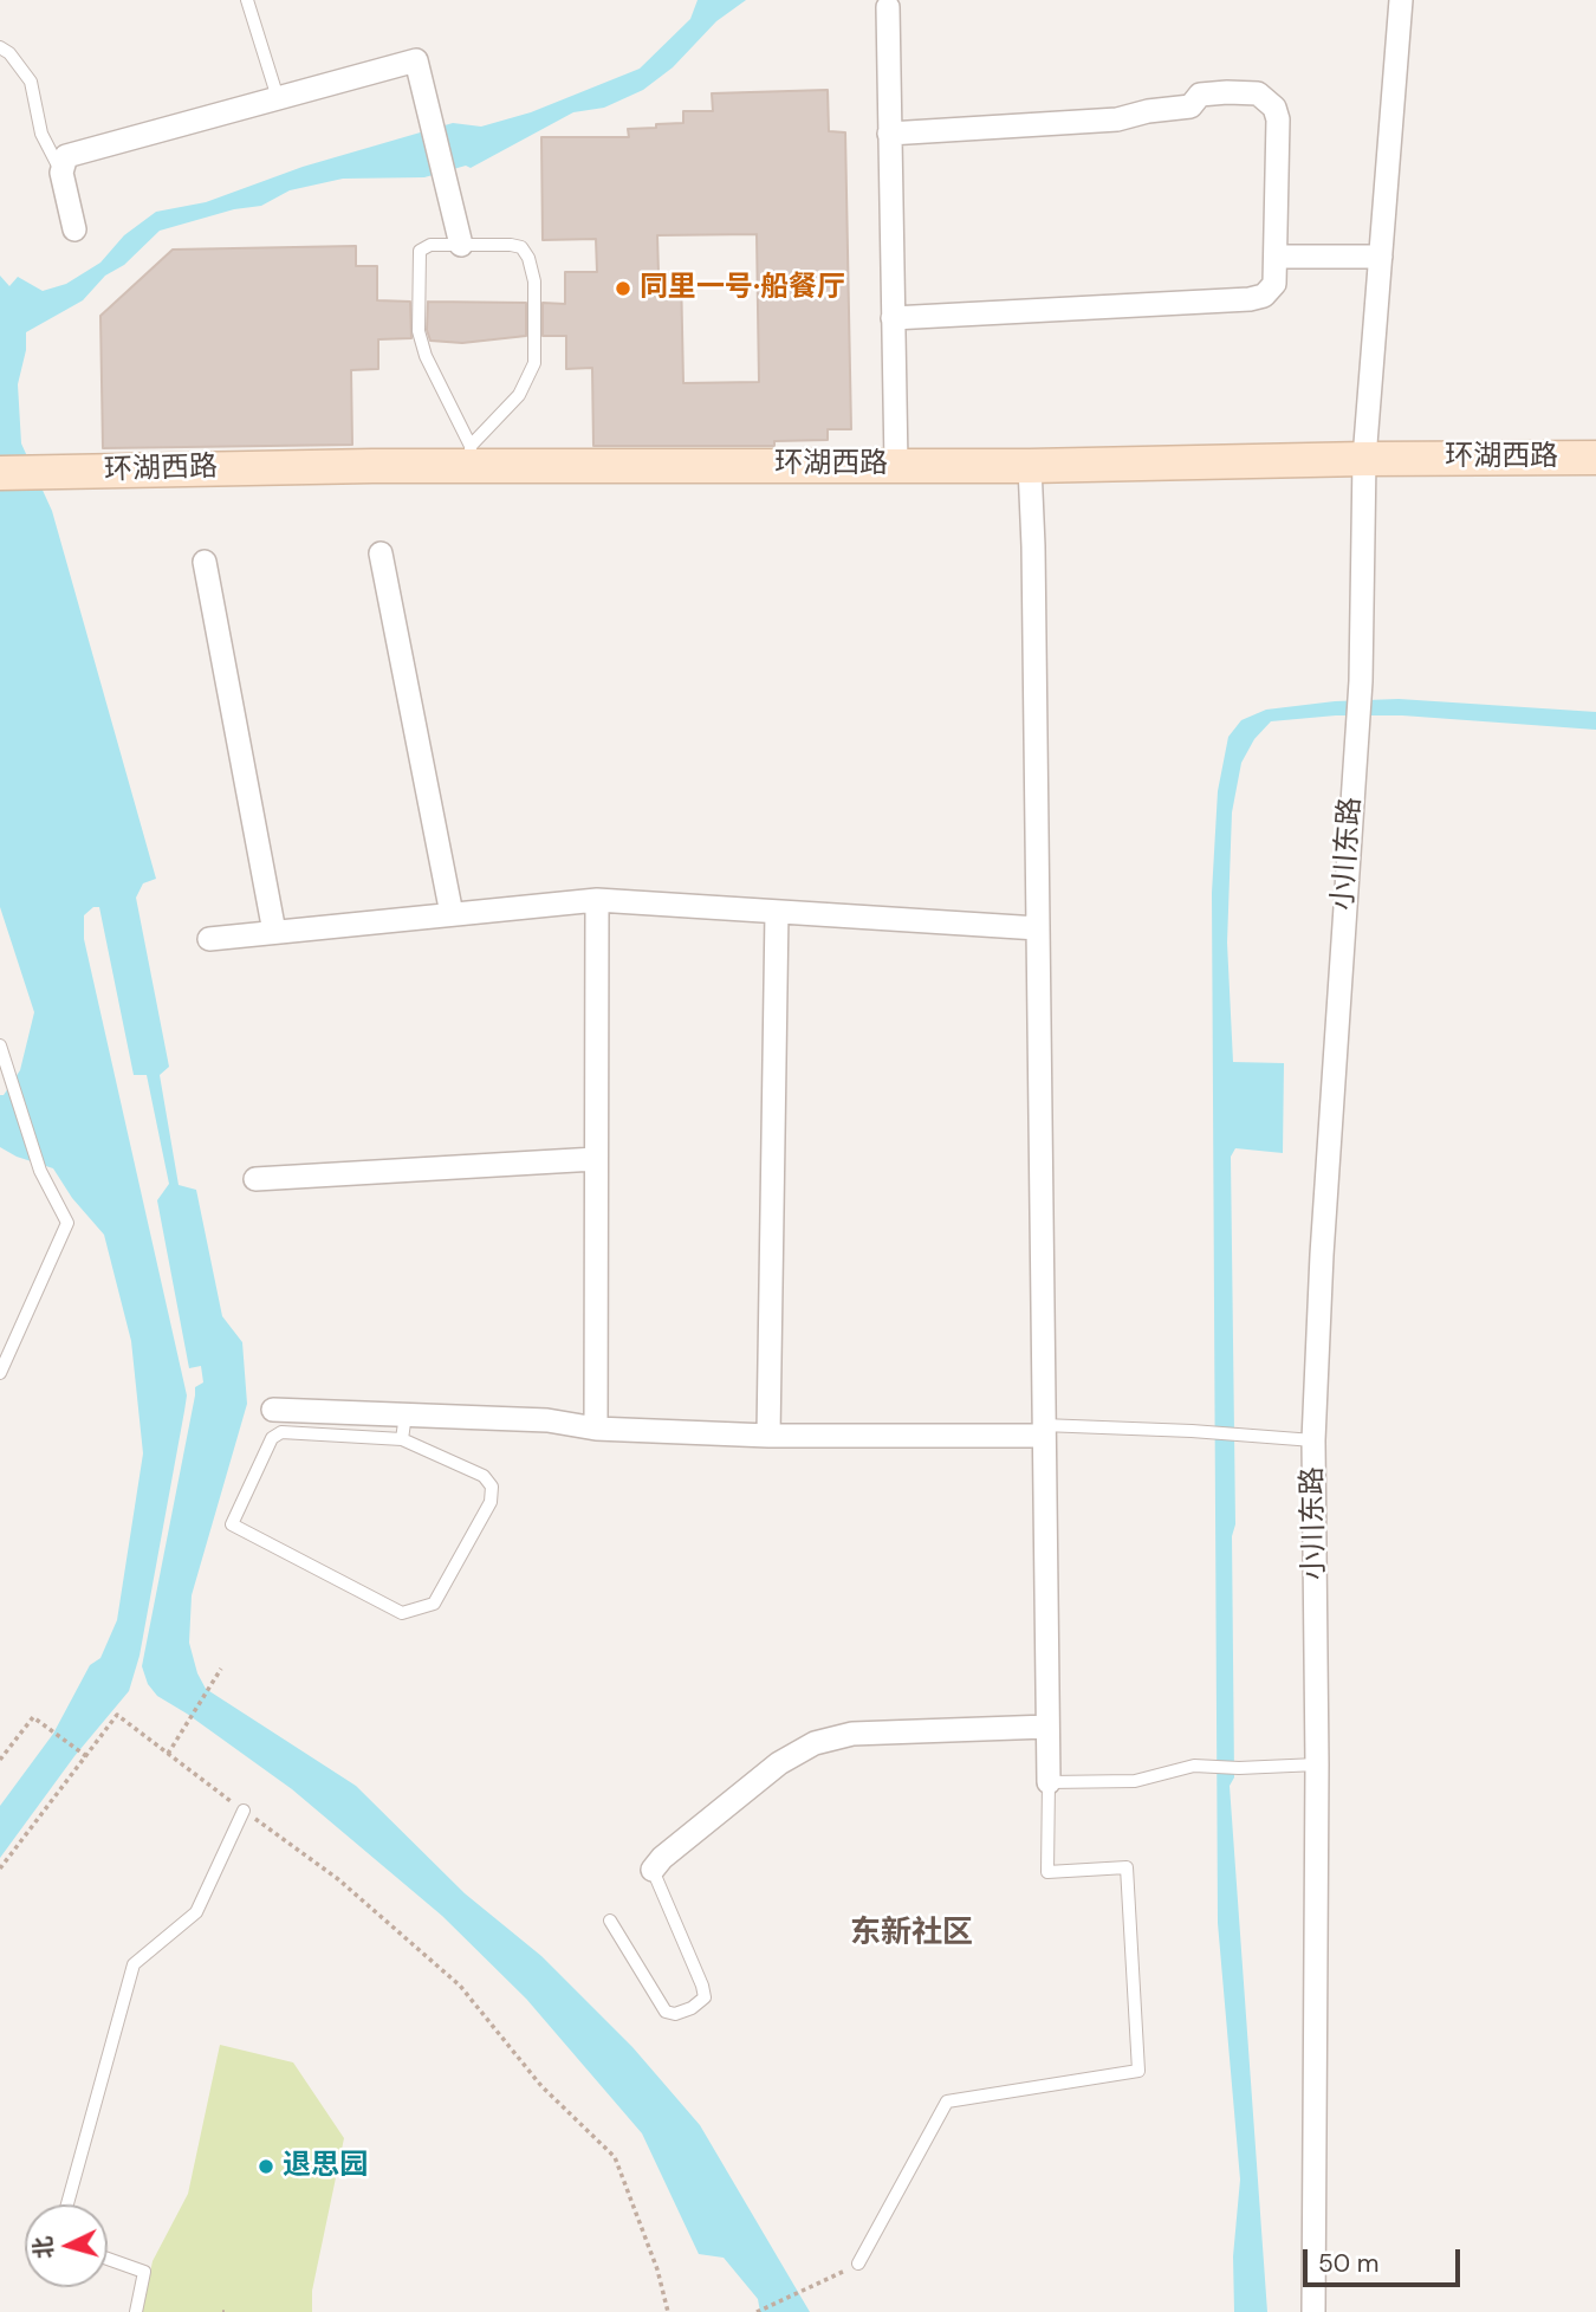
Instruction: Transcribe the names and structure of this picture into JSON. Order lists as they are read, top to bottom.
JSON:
{
  "streets": {
    "main road": ["环湖西路"],
    "street": ["小川东路"]
  },
  "crossings": [
    ["环湖西路", "小川东路"]
  ],
  "districts": ["东新社区"],
  "places": ["同里一号·船餐厅", "退思园"],
  "scale_bar": "50 m",
  "north": "left"
}
